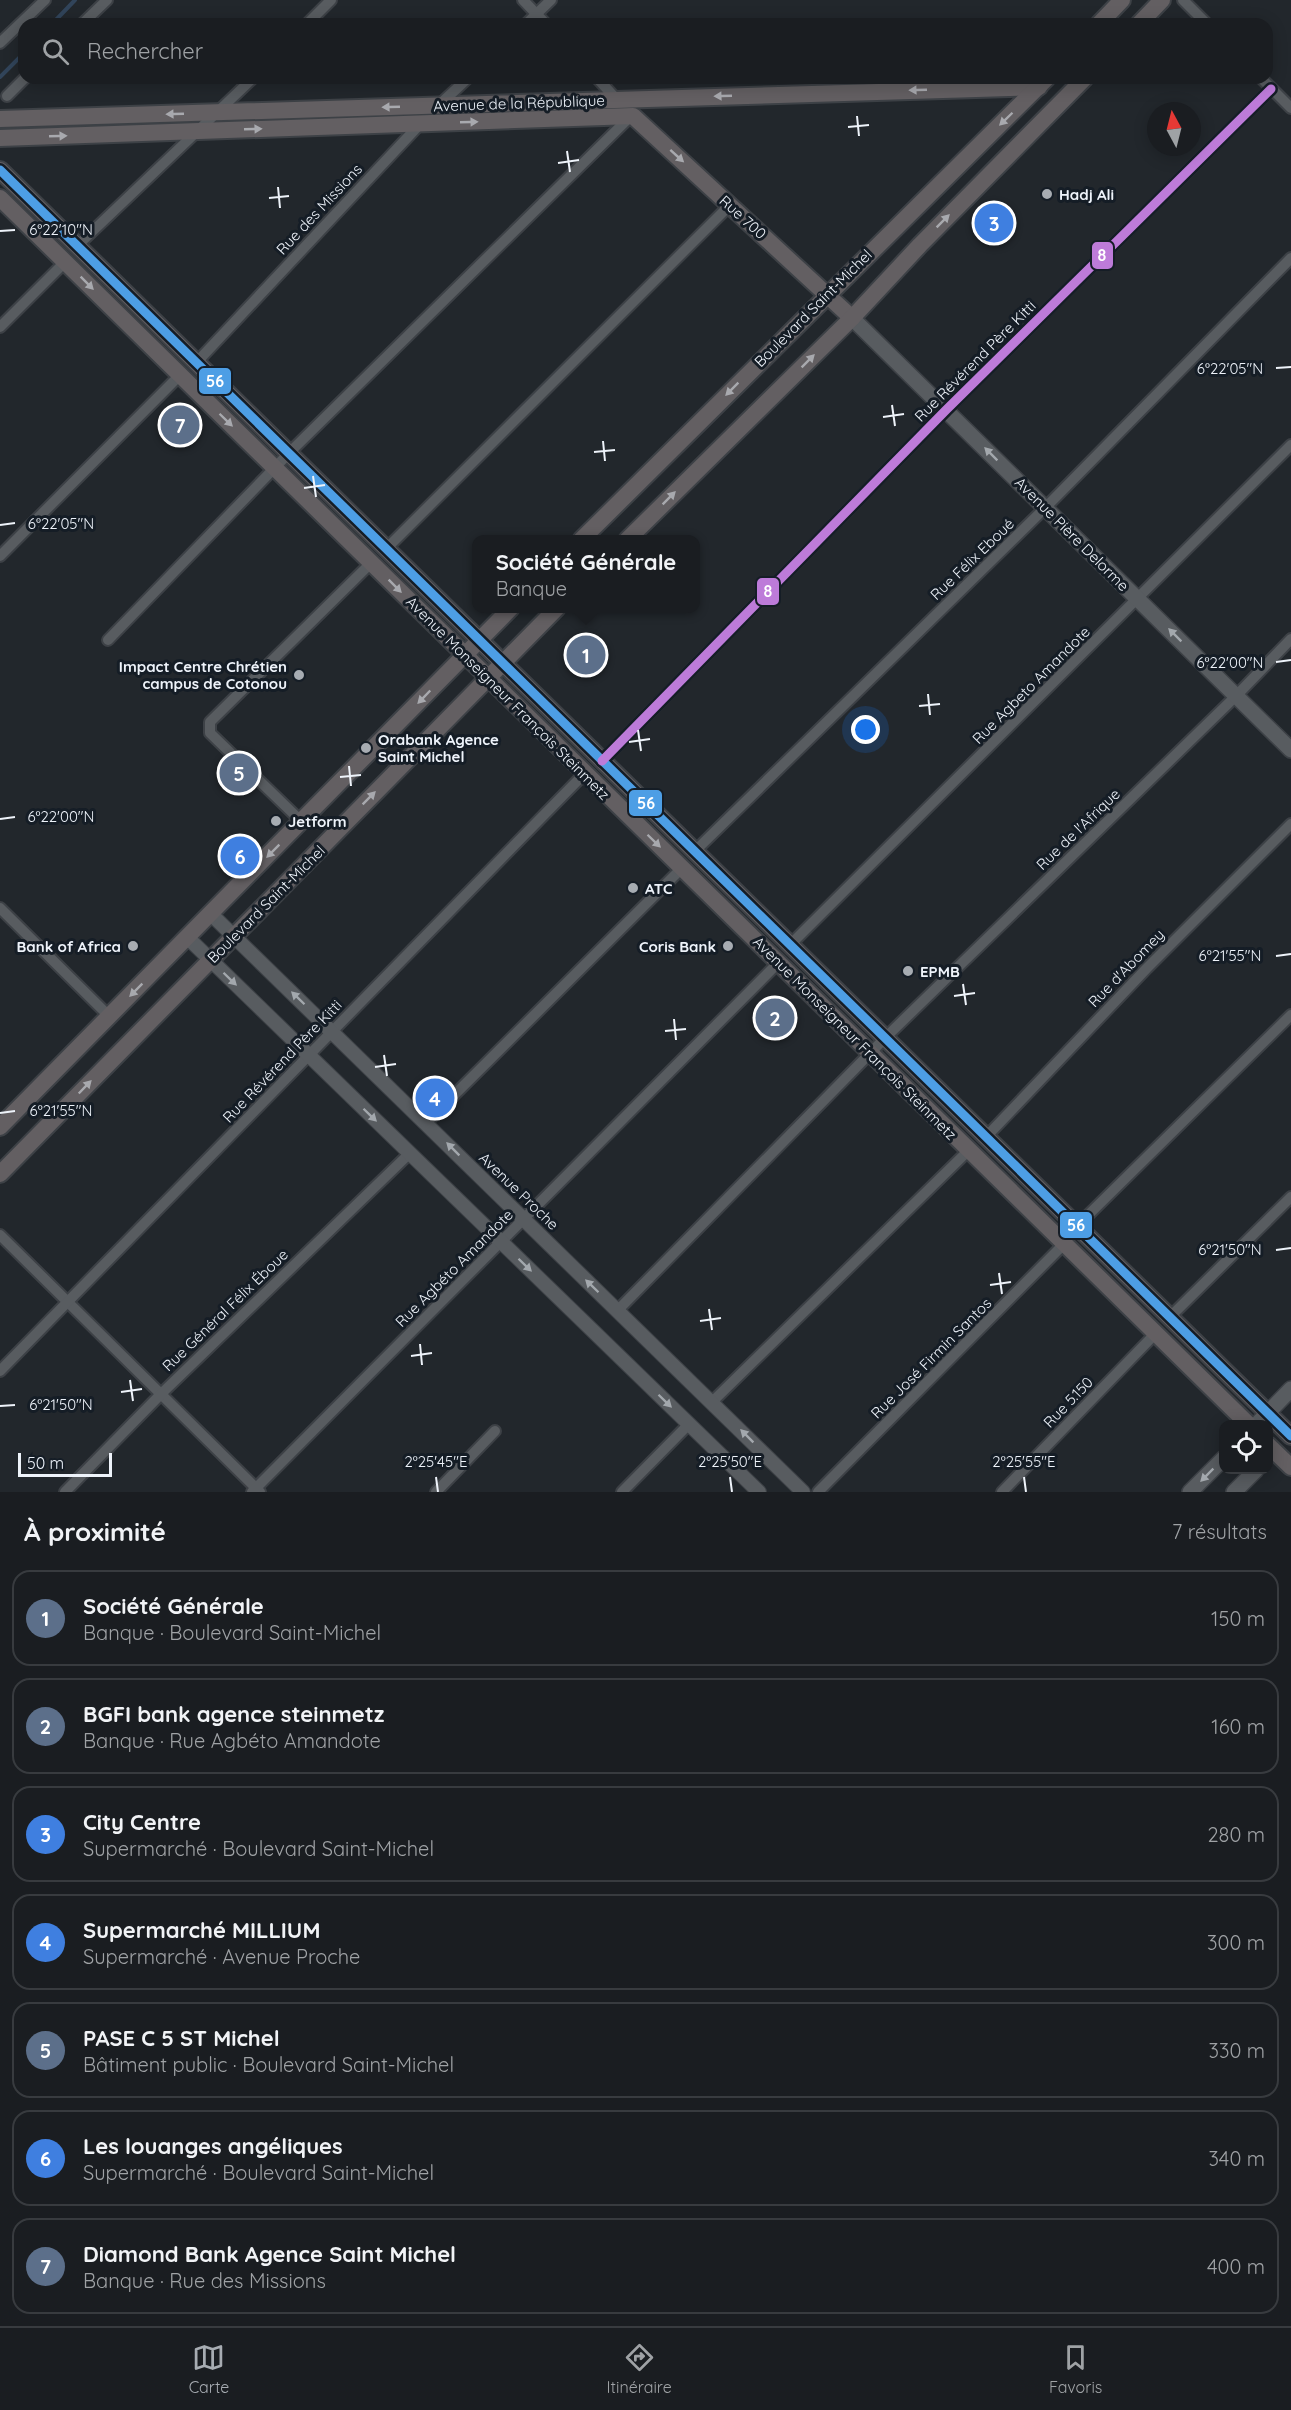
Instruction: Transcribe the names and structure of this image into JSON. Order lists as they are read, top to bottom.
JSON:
{
  "streets": {
    "main road": [
      "Avenue de la République",
      "Rue 700",
      "Boulevard Saint-Michel",
      "Avenue Pière Delorme",
      "Avenue Monseigneur François Steinmetz"
    ],
    "street": [
      "Rue des Missions",
      "Rue Révérend Père Kitti",
      "Rue Félix Eboué",
      "Rue Agbeto Amandote",
      "Rue de l'Afrique",
      "Rue d'Abomey",
      "Avenue Proche",
      "Rue Agbéto Amandote",
      "Rue Général Félix Éboue",
      "Rue José Firmin Santos",
      "Rue 5.150"
    ]
  },
  "crossings": [
    ["Avenue de la République", "Rue des Missions"],
    ["Avenue de la République", "Rue 700"],
    ["Rue des Missions", "Avenue Monseigneur François Steinmetz"],
    ["Rue 700", "Boulevard Saint-Michel"],
    ["Rue 700", "Avenue Pière Delorme"],
    ["Boulevard Saint-Michel", "Avenue Monseigneur François Steinmetz"],
    ["Boulevard Saint-Michel", "Avenue Proche"],
    ["Rue Révérend Père Kitti", "Avenue Pière Delorme"],
    ["Rue Révérend Père Kitti", "Avenue Monseigneur François Steinmetz"],
    ["Rue Révérend Père Kitti", "Avenue Proche"],
    ["Avenue Pière Delorme", "Rue Félix Eboué"],
    ["Avenue Pière Delorme", "Rue Agbeto Amandote"],
    ["Avenue Pière Delorme", "Rue de l'Afrique"],
    ["Rue Félix Eboué", "Avenue Monseigneur François Steinmetz"],
    ["Rue Agbeto Amandote", "Avenue Monseigneur François Steinmetz"],
    ["Avenue Monseigneur François Steinmetz", "Rue de l'Afrique"],
    ["Avenue Monseigneur François Steinmetz", "Rue d'Abomey"],
    ["Avenue Monseigneur François Steinmetz", "Rue Agbéto Amandote"],
    ["Avenue Monseigneur François Steinmetz", "Rue José Firmin Santos"],
    ["Avenue Monseigneur François Steinmetz", "Rue 5.150"],
    ["Rue de l'Afrique", "Avenue Proche"],
    ["Avenue Proche", "Rue Agbéto Amandote"]
  ],
  "one_way": ["Rue 700", "Avenue Pière Delorme"],
  "places": [
    "Hadj Ali",
    "Impact Centre Chrétien campus de Cotonou",
    "Orabank Agence Saint Michel",
    "Jetform",
    "ATC",
    "Bank of Africa",
    "Coris Bank",
    "EPMB"
  ],
  "lines": ["transit line 8", "transit line 56"],
  "scale_bar": "50 m",
  "north": "top",
  "page": {
    "search": "Rechercher",
    "pins": [
      "3",
      "7",
      "1",
      "5",
      "6",
      "2",
      "4"
    ],
    "popup": ["Société Générale", "Banque"],
    "scale": "50 m",
    "heading": ["À proximité", "7 résultats"],
    "list": [
      {
        "mark": "1",
        "name": "Société Générale",
        "note": "Banque · Boulevard Saint-Michel",
        "value": "150 m"
      },
      {
        "mark": "2",
        "name": "BGFI bank agence steinmetz",
        "note": "Banque · Rue Agbéto Amandote",
        "value": "160 m"
      },
      {
        "mark": "3",
        "name": "City Centre",
        "note": "Supermarché · Boulevard Saint-Michel",
        "value": "280 m"
      },
      {
        "mark": "4",
        "name": "Supermarché MILLIUM",
        "note": "Supermarché · Avenue Proche",
        "value": "300 m"
      },
      {
        "mark": "5",
        "name": "PASE C 5 ST Michel",
        "note": "Bâtiment public · Boulevard Saint-Michel",
        "value": "330 m"
      },
      {
        "mark": "6",
        "name": "Les louanges angéliques",
        "note": "Supermarché · Boulevard Saint-Michel",
        "value": "340 m"
      },
      {
        "mark": "7",
        "name": "Diamond Bank Agence Saint Michel",
        "note": "Banque · Rue des Missions",
        "value": "400 m"
      }
    ],
    "nav": ["Carte", "Itinéraire", "Favoris"]
  },
  "coordinates": [
    "6°22'10\"N",
    "6°22'05\"N",
    "6°22'00\"N",
    "6°21'55\"N",
    "6°21'50\"N",
    "2°25'45\"E",
    "2°25'50\"E",
    "2°25'55\"E"
  ]
}
